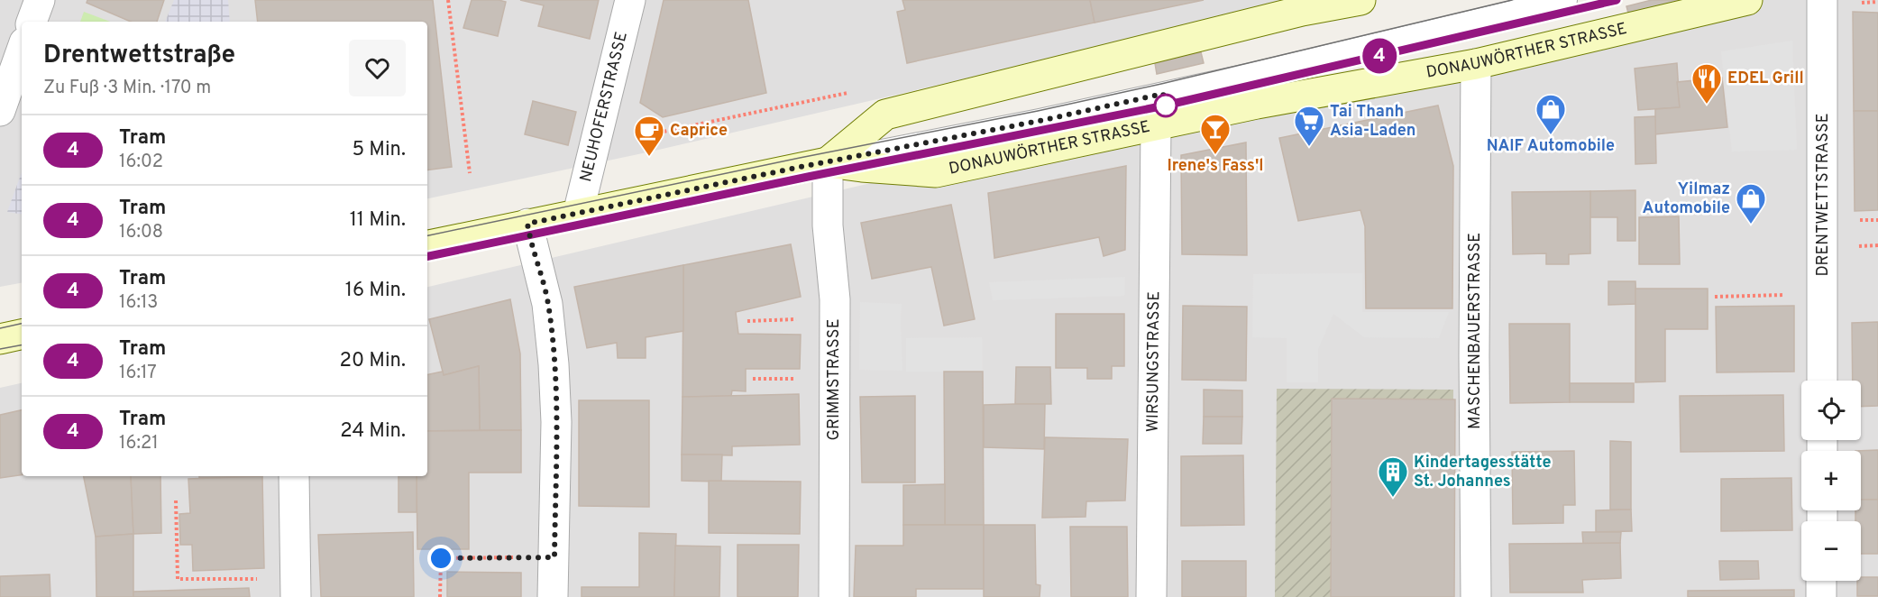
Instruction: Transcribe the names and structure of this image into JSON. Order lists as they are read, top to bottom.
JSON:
{
  "streets": {
    "main road": ["DONAUWÖRTHER STRASSE"],
    "street": [
      "NEUHOFERSTRASSE",
      "DRENTWETTSTRASSE",
      "MASCHENBAUERSTRASSE",
      "WIRSUNGSTRASSE",
      "GRIMMSTRASSE"
    ]
  },
  "crossings": [
    ["DONAUWÖRTHER STRASSE", "NEUHOFERSTRASSE"],
    ["DONAUWÖRTHER STRASSE", "MASCHENBAUERSTRASSE"],
    ["DONAUWÖRTHER STRASSE", "WIRSUNGSTRASSE"],
    ["DONAUWÖRTHER STRASSE", "GRIMMSTRASSE"]
  ],
  "places": {
    "restaurant": ["EDEL Grill"],
    "shop": ["NAIF Automobile", "Yilmaz Automobile"],
    "supermarket": ["Tai Thanh Asia-Laden"],
    "bar": ["Irene's Fass'l"],
    "cafe": ["Caprice"],
    "building": ["Kindertagesstätte St. Johannes"]
  },
  "lines": ["tram line 4"],
  "page": {
    "on_map": "4",
    "heading": ["Drentwettstraße", "Zu Fuß · 3 Min. · 170 m"],
    "list": [
      {
        "mark": "4",
        "name": "Tram",
        "note": "16:02",
        "value": "5 Min."
      },
      {
        "mark": "4",
        "name": "Tram",
        "note": "16:08",
        "value": "11 Min."
      },
      {
        "mark": "4",
        "name": "Tram",
        "note": "16:13",
        "value": "16 Min."
      },
      {
        "mark": "4",
        "name": "Tram",
        "note": "16:17",
        "value": "20 Min."
      },
      {
        "mark": "4",
        "name": "Tram",
        "note": "16:21",
        "value": "24 Min."
      }
    ],
    "map_buttons": ["+", "−"]
  }
}
